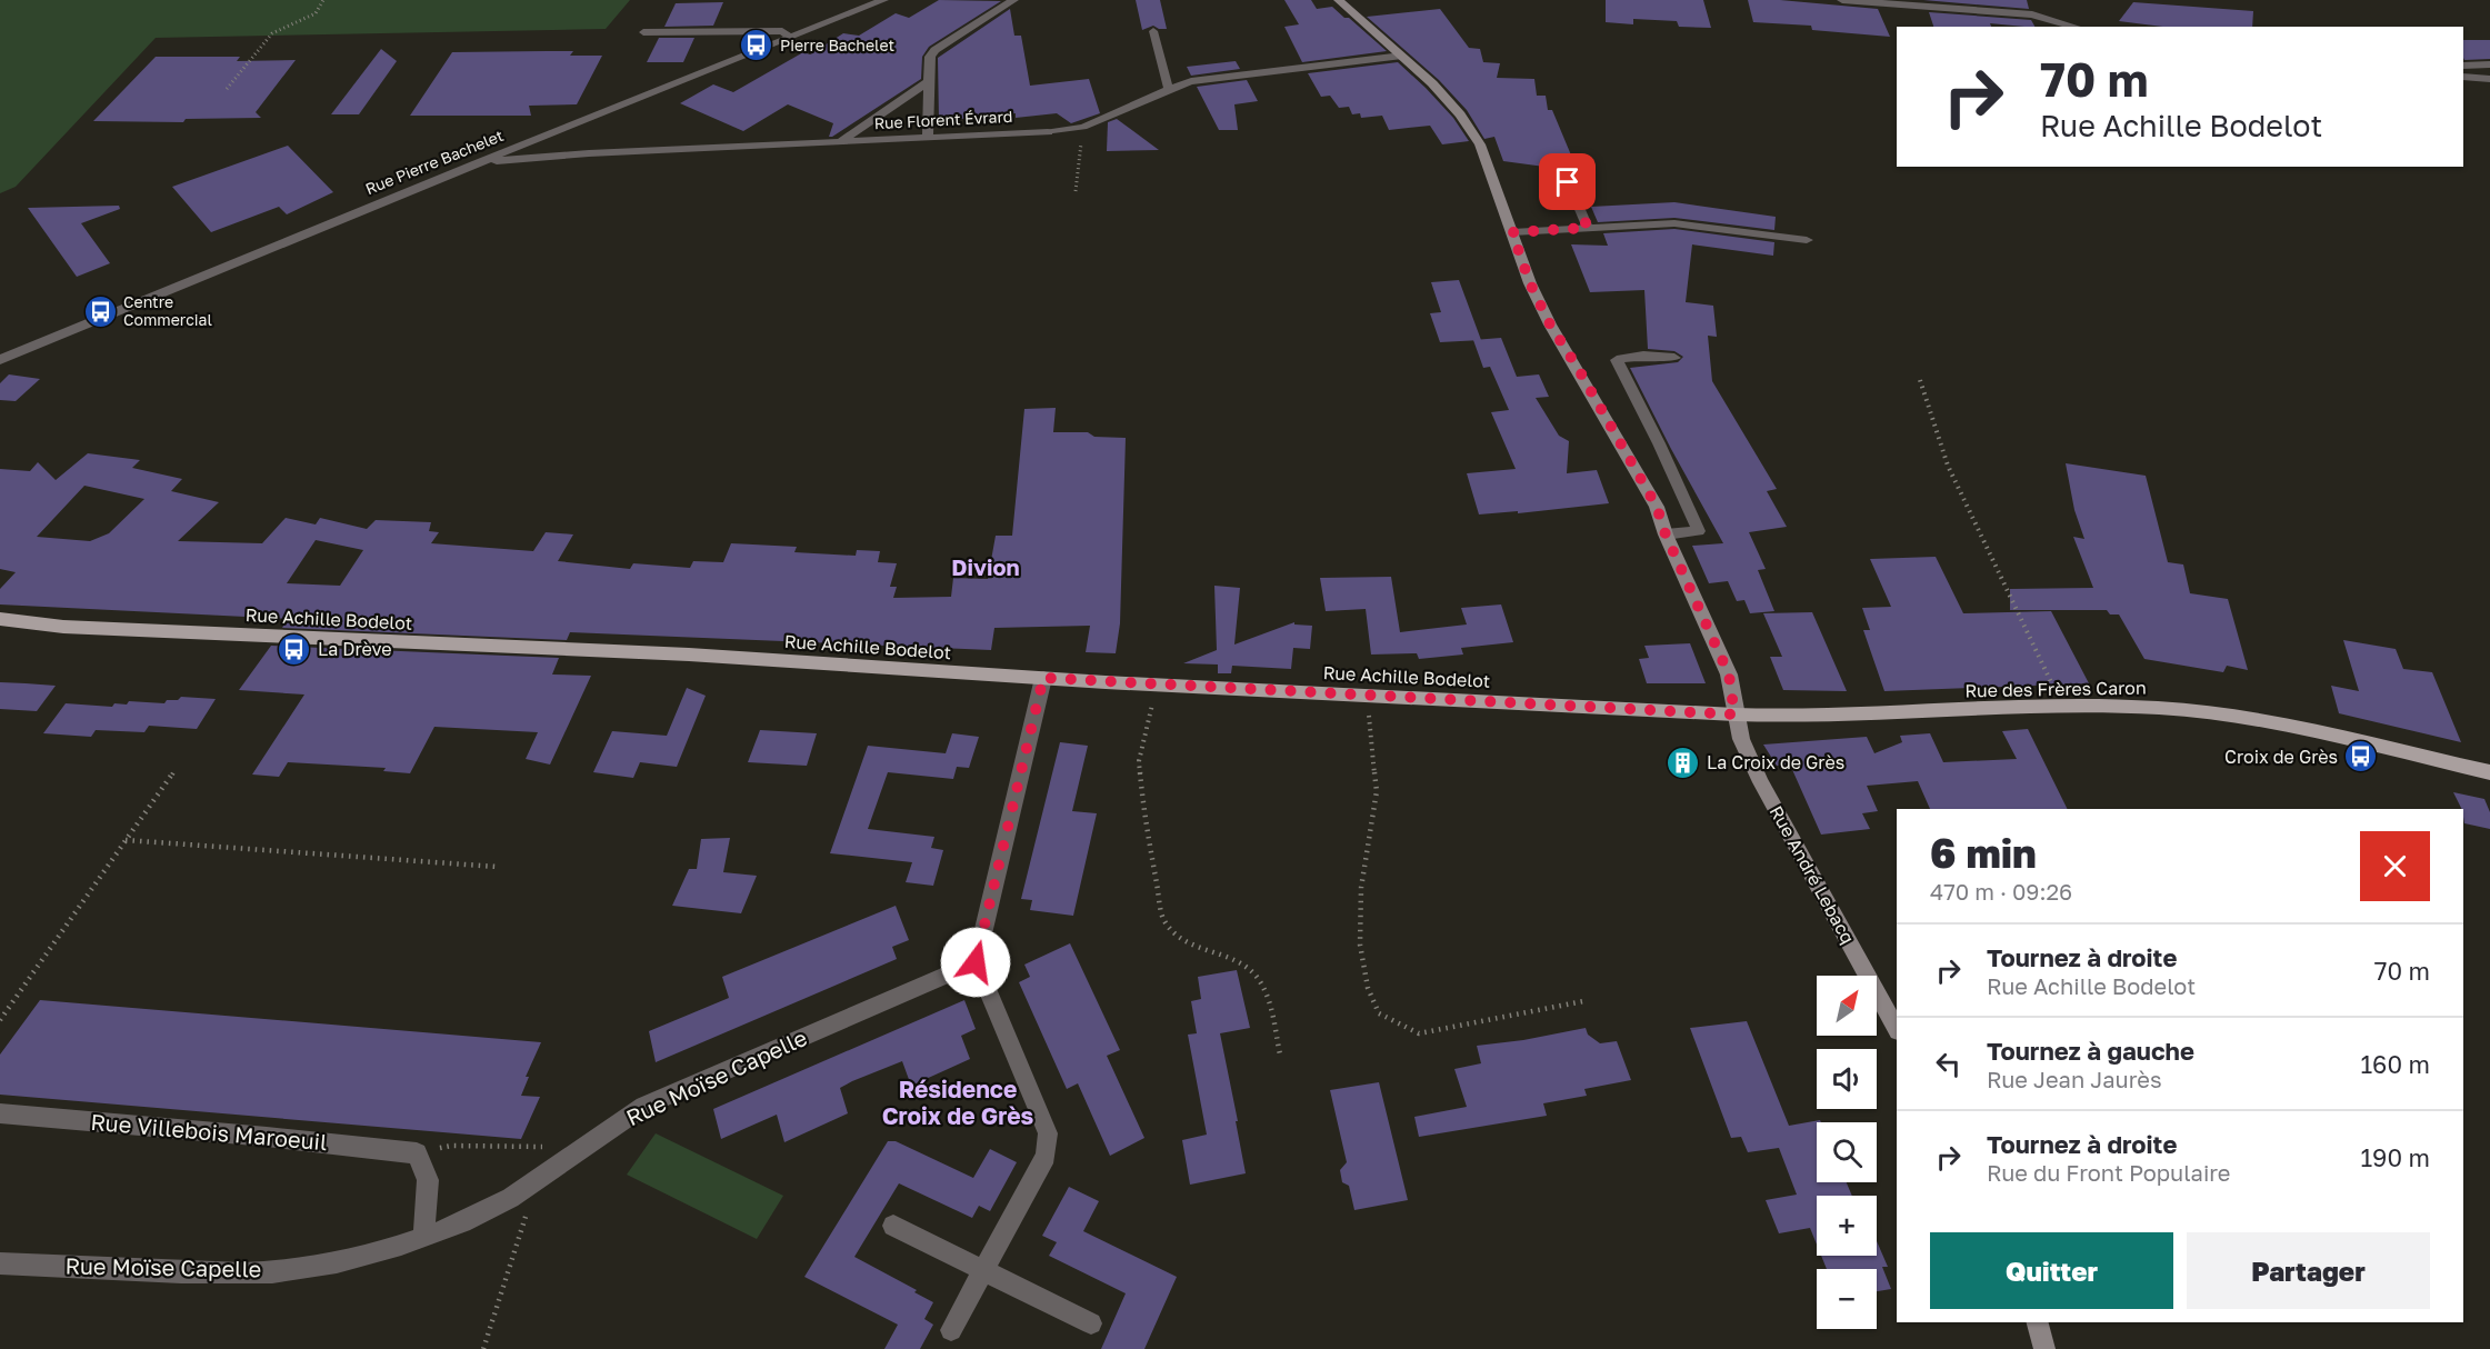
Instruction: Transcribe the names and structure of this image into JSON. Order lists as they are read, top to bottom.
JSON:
{
  "streets": {
    "main road": ["Rue Achille Bodelot", "Rue des Frères Caron", "Rue André Lebacq"],
    "street": [
      "Rue Florent Évrard",
      "Rue Pierre Bachelet",
      "Rue Moïse Capelle",
      "Rue Villebois Maroeuil"
    ]
  },
  "crossings": [
    ["Rue Florent Évrard", "Rue Pierre Bachelet"],
    ["Rue Florent Évrard", "Rue André Lebacq"],
    ["Rue Achille Bodelot", "Rue des Frères Caron"],
    ["Rue Achille Bodelot", "Rue André Lebacq"],
    ["Rue des Frères Caron", "Rue André Lebacq"]
  ],
  "districts": ["Divion", "Résidence Croix de Grès"],
  "places": {
    "bus stop": [
      "Pierre Bachelet",
      "Centre Commercial",
      "La Drève",
      "Croix de Grès"
    ],
    "building": ["La Croix de Grès"]
  },
  "north": "top right",
  "page": {
    "turn": ["70 m", "Rue Achille Bodelot"],
    "heading": ["6 min", "470 m · 09:26"],
    "list": [
      {
        "name": "Tournez à droite",
        "note": "Rue Achille Bodelot",
        "value": "70 m"
      },
      {
        "name": "Tournez à gauche",
        "note": "Rue Jean Jaurès",
        "value": "160 m"
      },
      {
        "name": "Tournez à droite",
        "note": "Rue du Front Populaire",
        "value": "190 m"
      }
    ],
    "map_buttons": ["+", "−"],
    "buttons": ["Quitter", "Partager"]
  }
}
